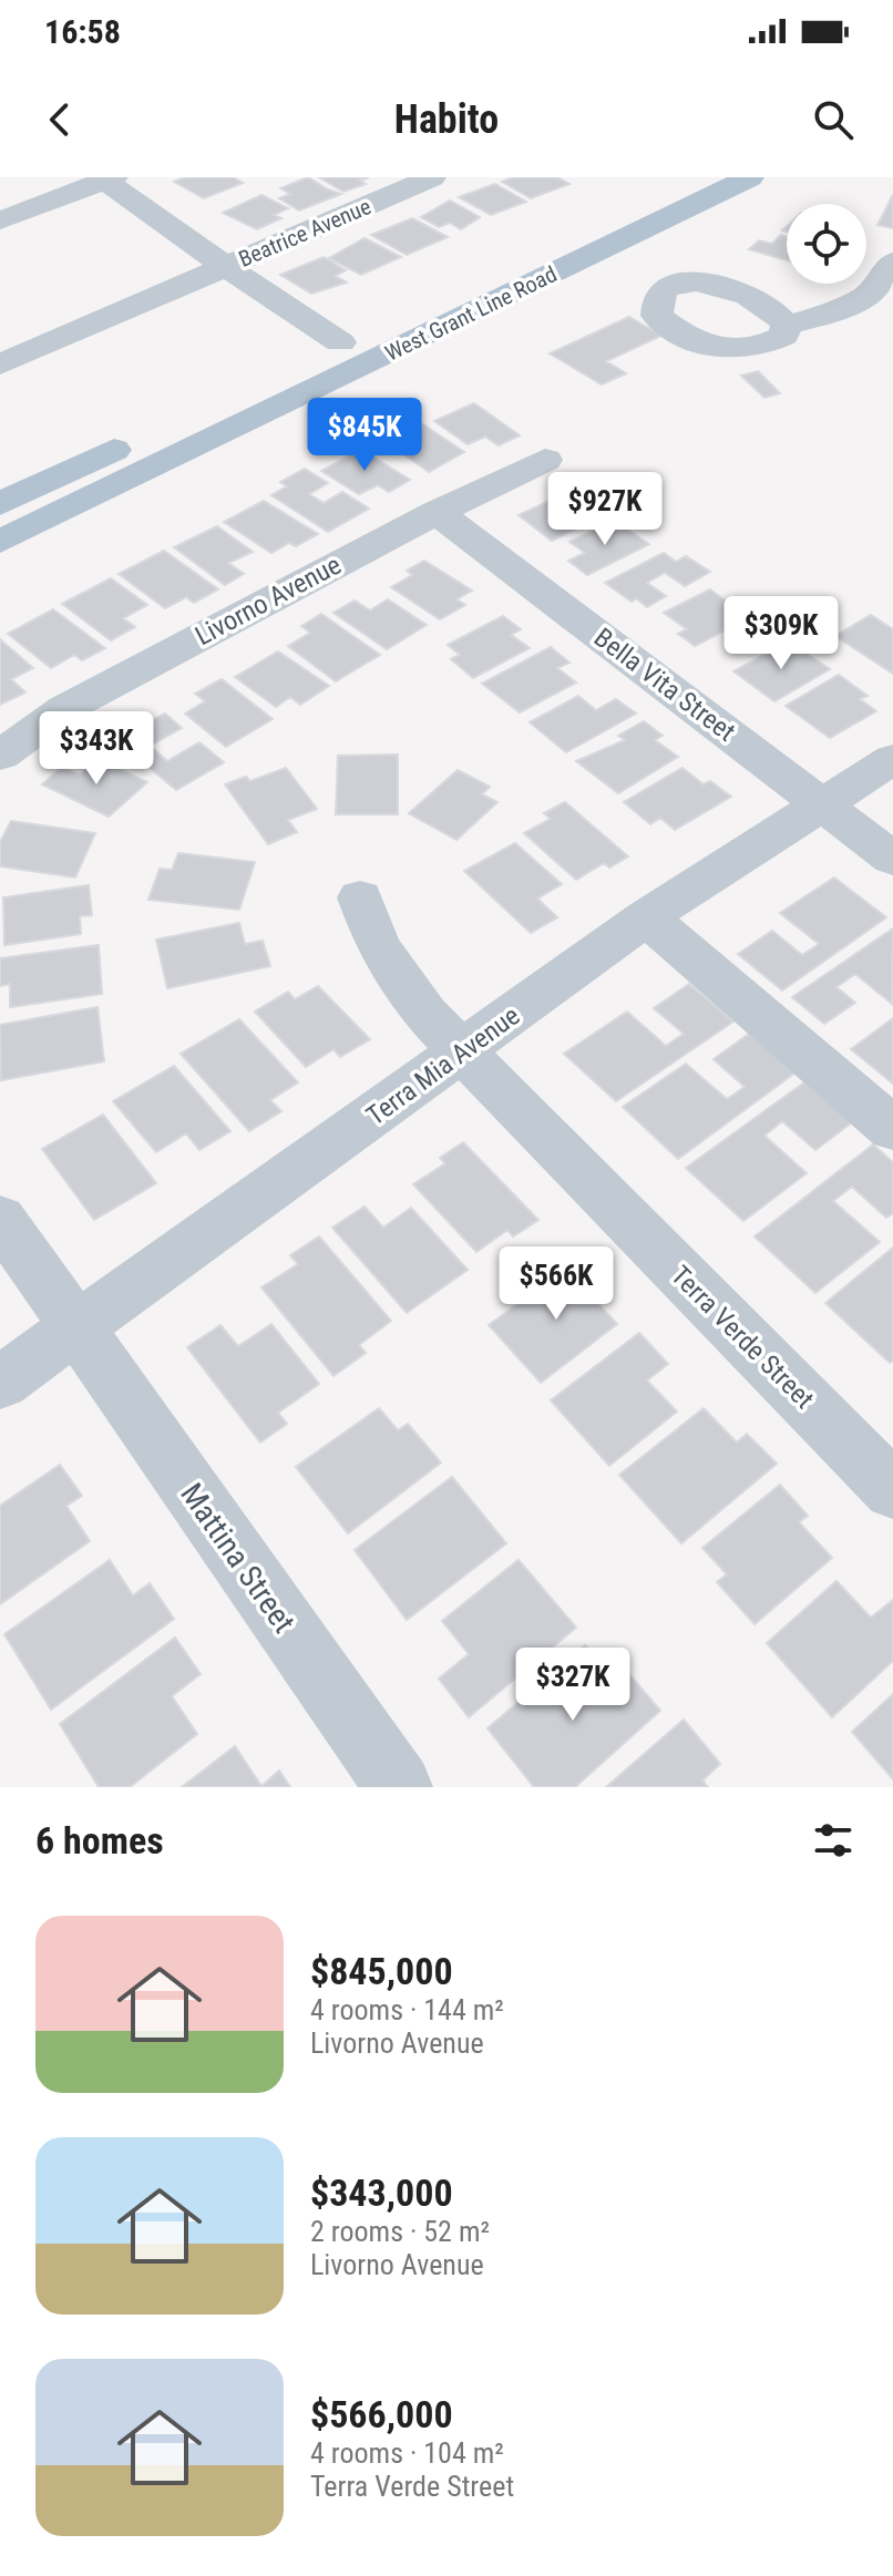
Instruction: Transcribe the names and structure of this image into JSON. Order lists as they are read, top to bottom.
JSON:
{
  "streets": {
    "main road": ["West Grant Line Road"],
    "street": [
      "Beatrice Avenue",
      "Livorno Avenue",
      "Bella Vita Street",
      "Terra Mia Avenue",
      "Terra Verde Street",
      "Mattina Street"
    ]
  },
  "crossings": [
    ["Livorno Avenue", "Bella Vita Street"],
    ["Bella Vita Street", "Terra Mia Avenue"],
    ["Terra Mia Avenue", "Terra Verde Street"],
    ["Terra Mia Avenue", "Mattina Street"]
  ],
  "page": {
    "status": "16:58",
    "header": "Habito",
    "price": [
      "$845K",
      "$927K",
      "$309K",
      "$343K",
      "$566K",
      "$327K"
    ],
    "heading": "6 homes",
    "list": [
      {
        "name": "$845,000",
        "note": "4 rooms · 144 m² · Livorno Avenue"
      },
      {
        "name": "$343,000",
        "note": "2 rooms · 52 m² · Livorno Avenue"
      },
      {
        "name": "$566,000",
        "note": "4 rooms · 104 m² · Terra Verde Street"
      }
    ]
  }
}
